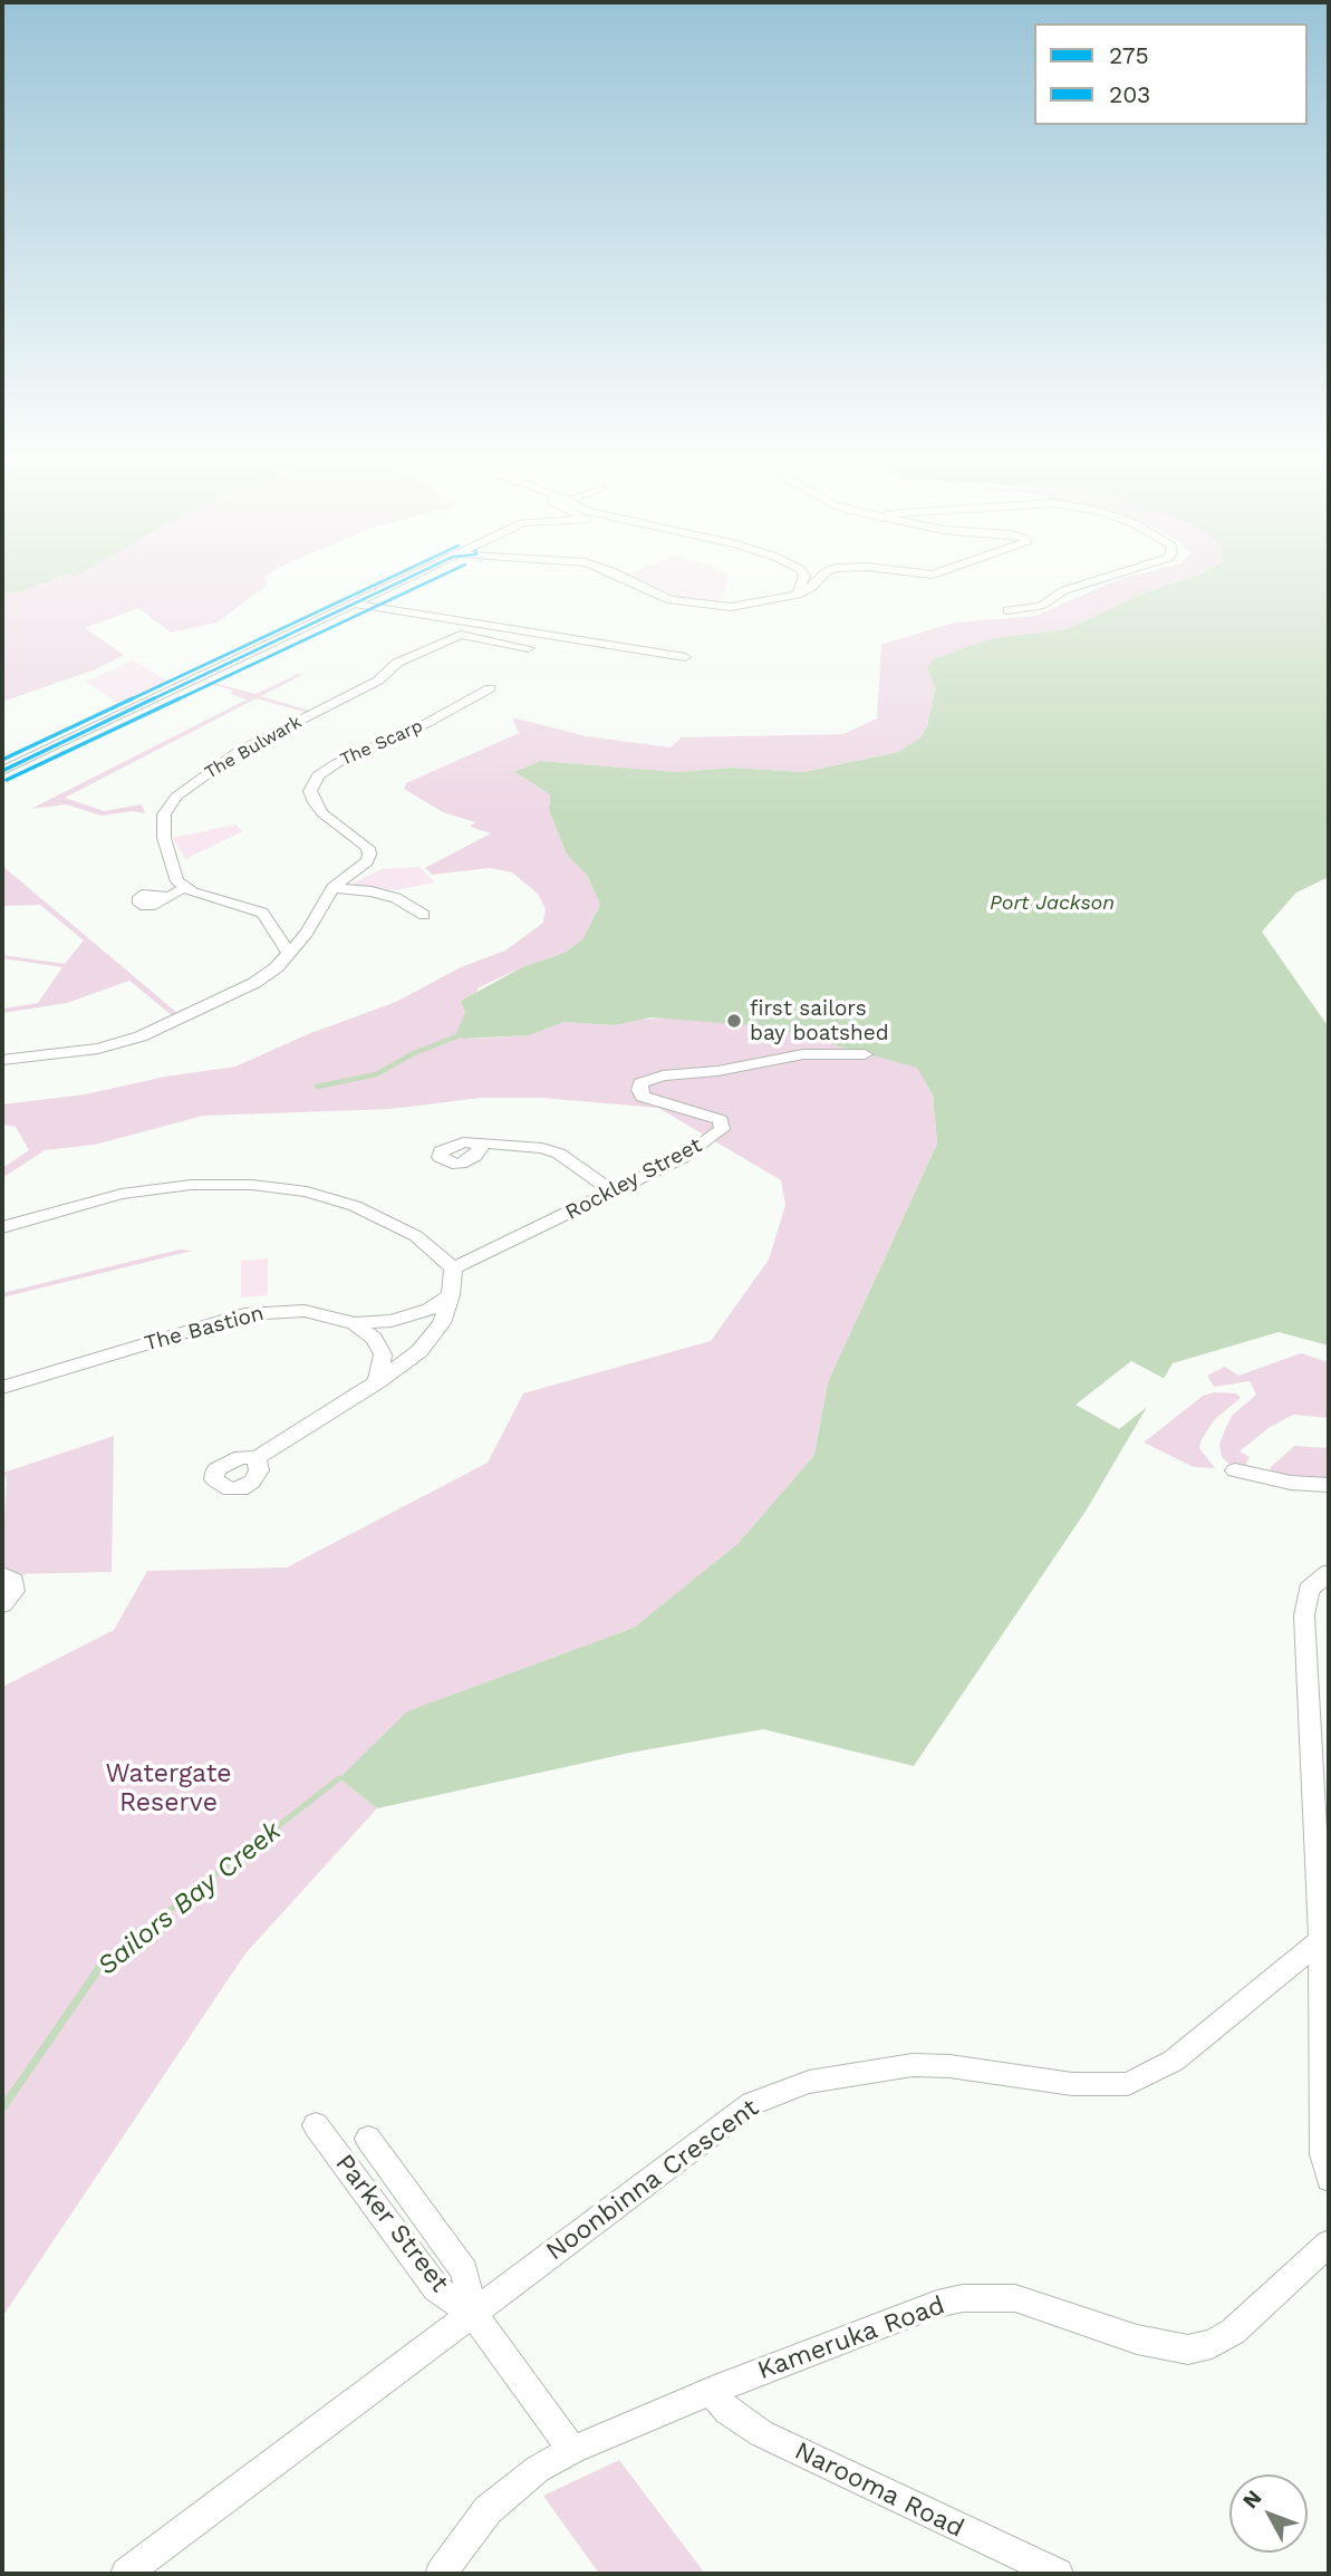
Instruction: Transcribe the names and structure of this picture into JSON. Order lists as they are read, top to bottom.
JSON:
{
  "streets": {
    "street": [
      "The Scarp",
      "The Bulwark",
      "Rockley Street",
      "The Bastion",
      "Noonbinna Crescent",
      "Parker Street",
      "Kameruka Road",
      "Narooma Road"
    ]
  },
  "crossings": [
    ["Noonbinna Crescent", "Parker Street"],
    ["Parker Street", "Kameruka Road"],
    ["Kameruka Road", "Narooma Road"]
  ],
  "water": ["Port Jackson", "Sailors Bay Creek"],
  "parks": ["Watergate Reserve"],
  "places": ["first sailors bay boatshed"],
  "lines": ["transit line 275", "transit line 203"],
  "legend": ["275", "203"],
  "north": "top left"
}
